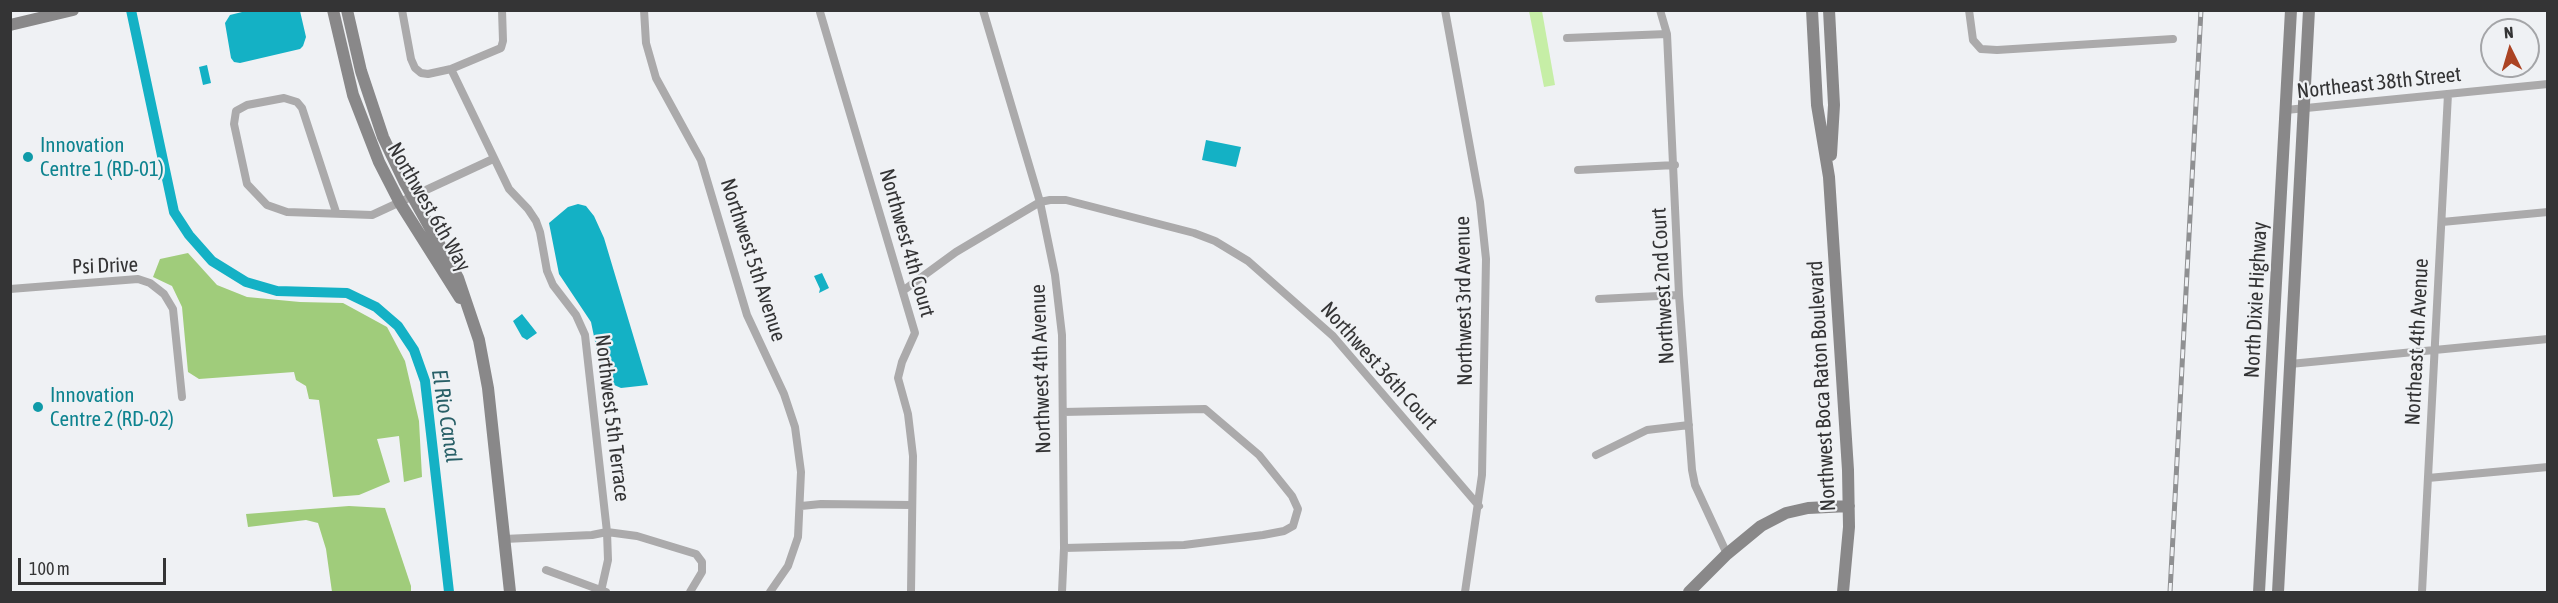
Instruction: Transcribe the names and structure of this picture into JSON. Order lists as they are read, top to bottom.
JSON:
{
  "streets": {
    "street": [
      "Northeast 38th Street",
      "Northwest 6th Way",
      "Northwest 4th Court",
      "Northwest 5th Avenue",
      "Psi Drive",
      "Northwest 2nd Court",
      "North Dixie Highway",
      "Northwest 3rd Avenue",
      "Northeast 4th Avenue",
      "Northwest 36th Court",
      "Northwest 4th Avenue",
      "Northwest Boca Raton Boulevard",
      "Northwest 5th Terrace"
    ]
  },
  "crossings": [
    ["Northeast 38th Street", "North Dixie Highway"],
    ["Northeast 38th Street", "Northeast 4th Avenue"],
    ["Northwest 3rd Avenue", "Northwest 36th Court"],
    ["Northwest 36th Court", "Northwest 4th Avenue"]
  ],
  "water": ["El Rio Canal"],
  "places": ["Innovation Centre 1 (RD-01)", "Innovation Centre 2 (RD-02)"],
  "scale_bar": "100 m",
  "north": "top"
}
